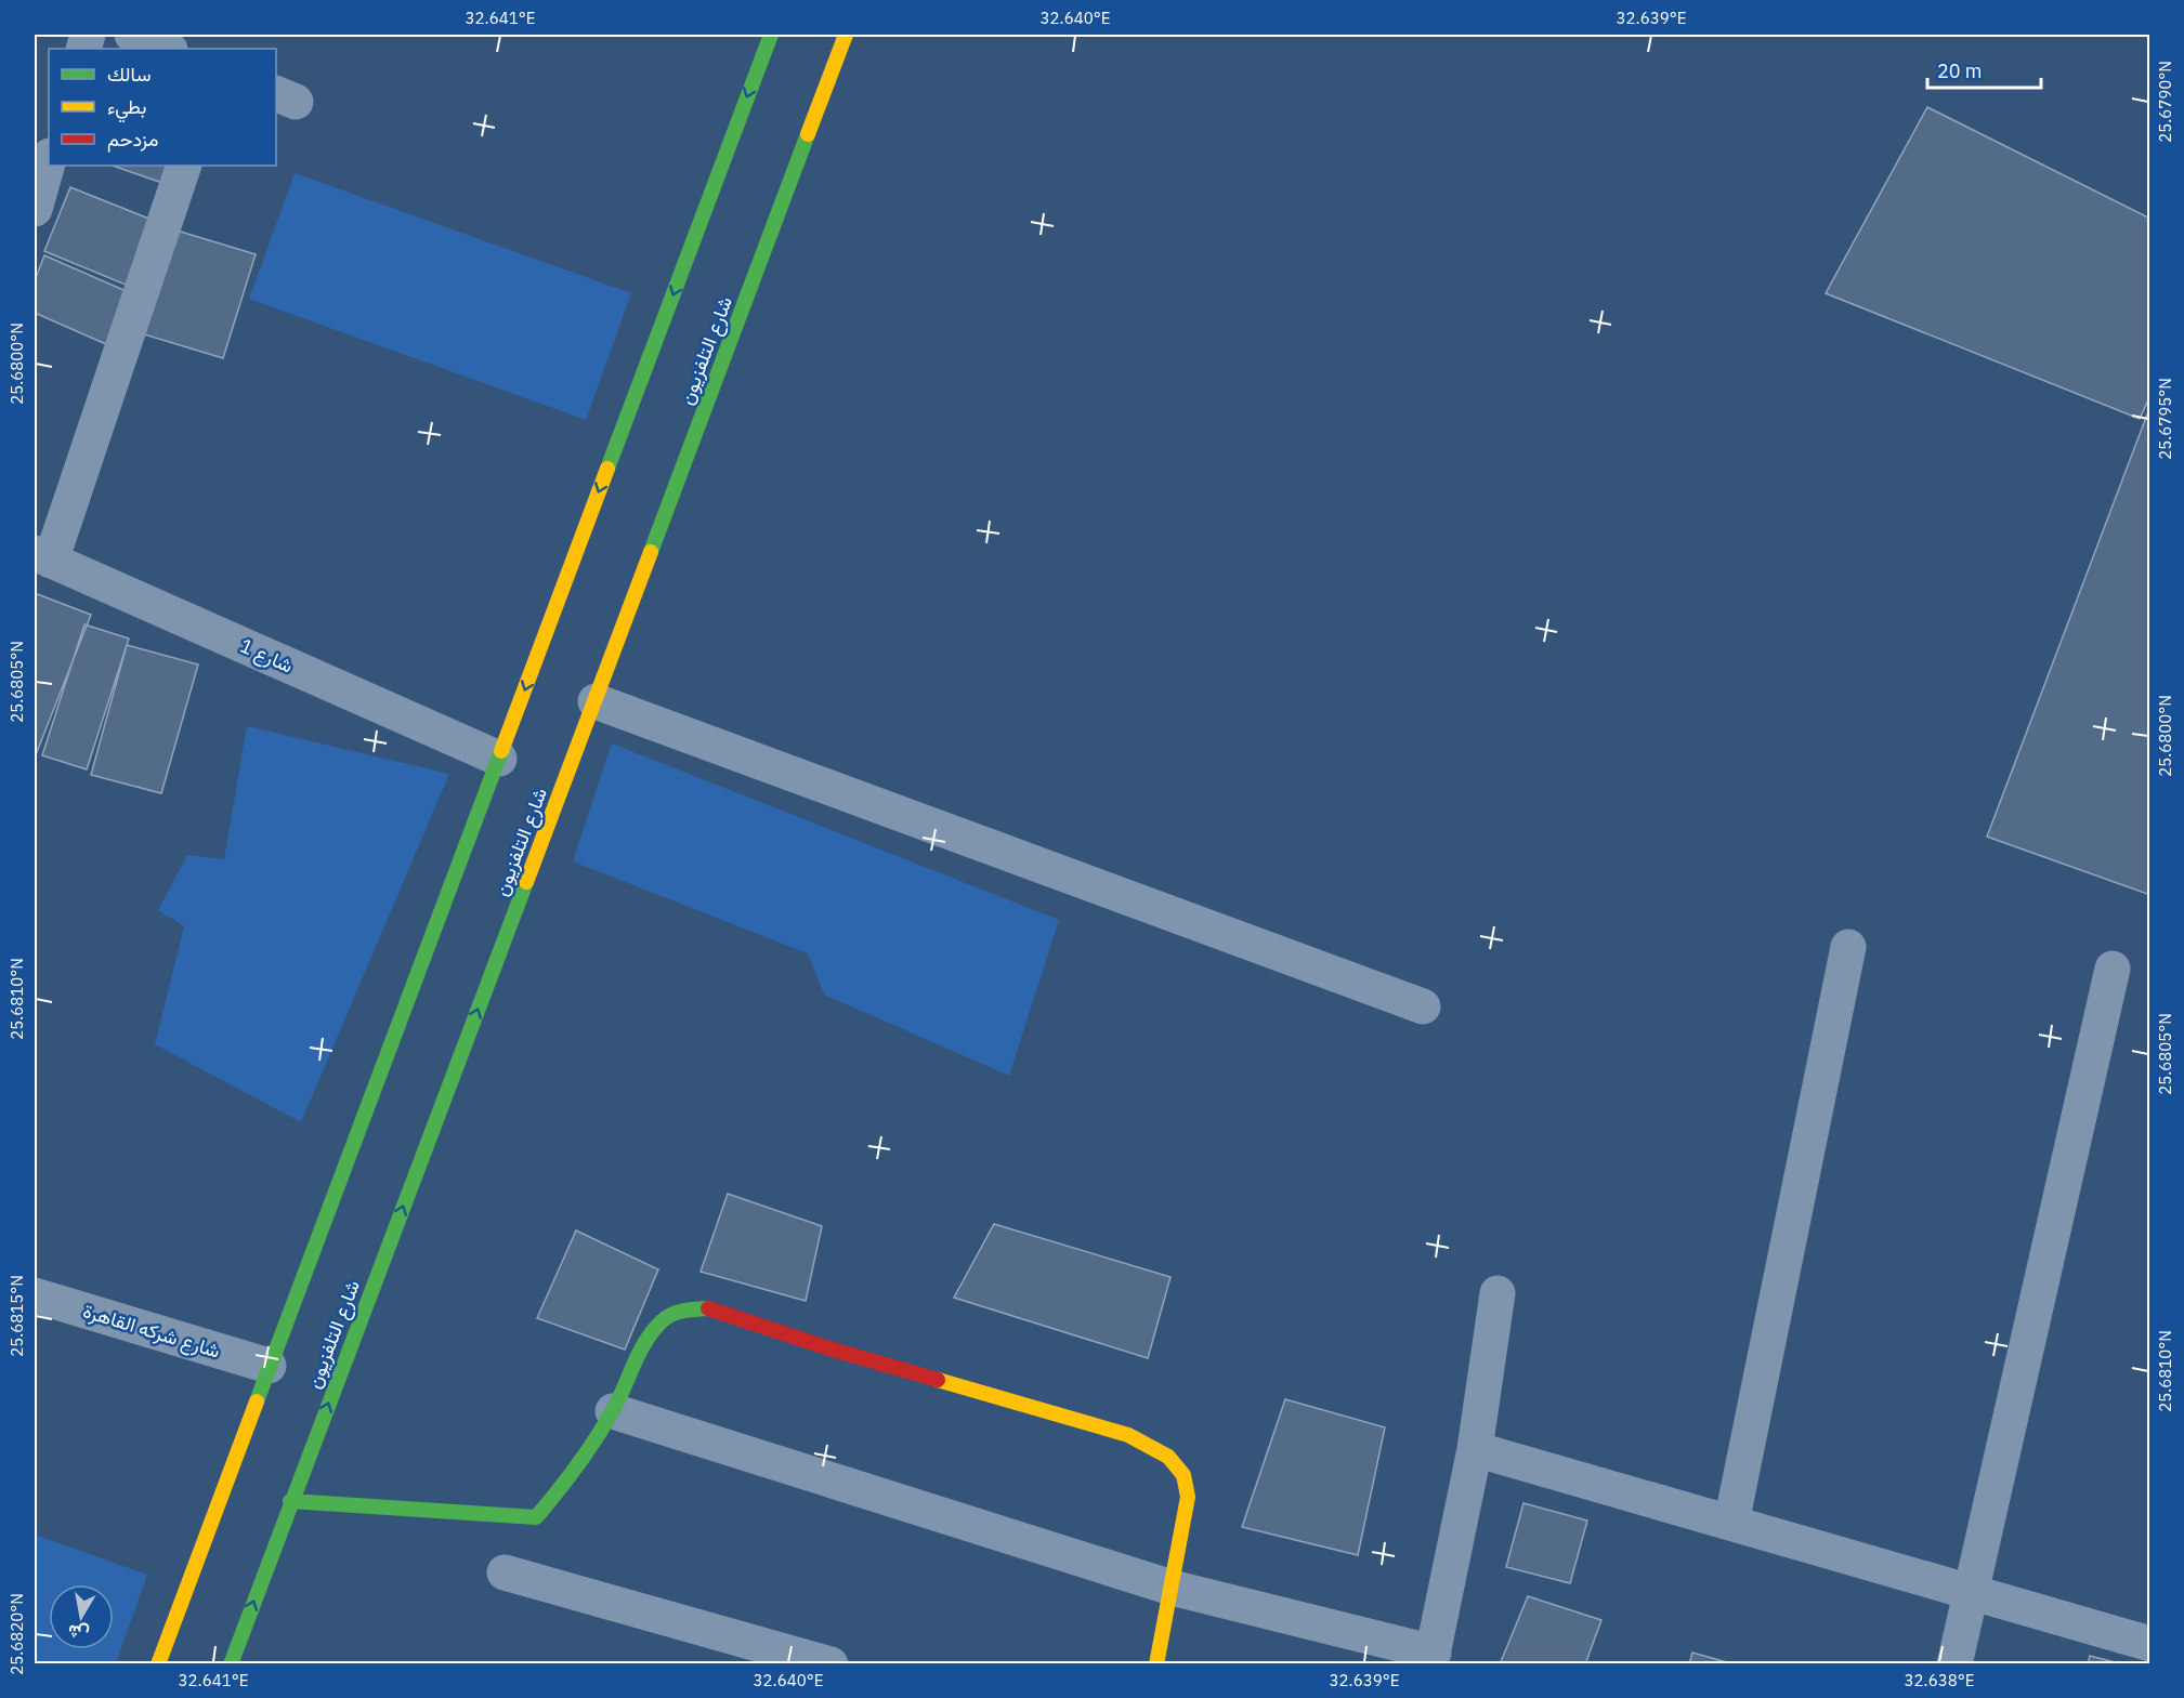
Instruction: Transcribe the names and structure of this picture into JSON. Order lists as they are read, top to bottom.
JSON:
{
  "streets": {
    "main road": ["شارع التلفزيون"],
    "street": ["شارع 1", "شارع شركه القاهرة"]
  },
  "legend": ["سالك", "بطيء", "مزدحم"],
  "scale_bar": "20 m",
  "north": "bottom",
  "coordinates": [
    "32.641°E",
    "32.640°E",
    "32.639°E",
    "25.6790°N",
    "25.6800°N",
    "25.6795°N",
    "25.6805°N",
    "25.6810°N",
    "25.6815°N",
    "25.6820°N",
    "32.638°E"
  ]
}
